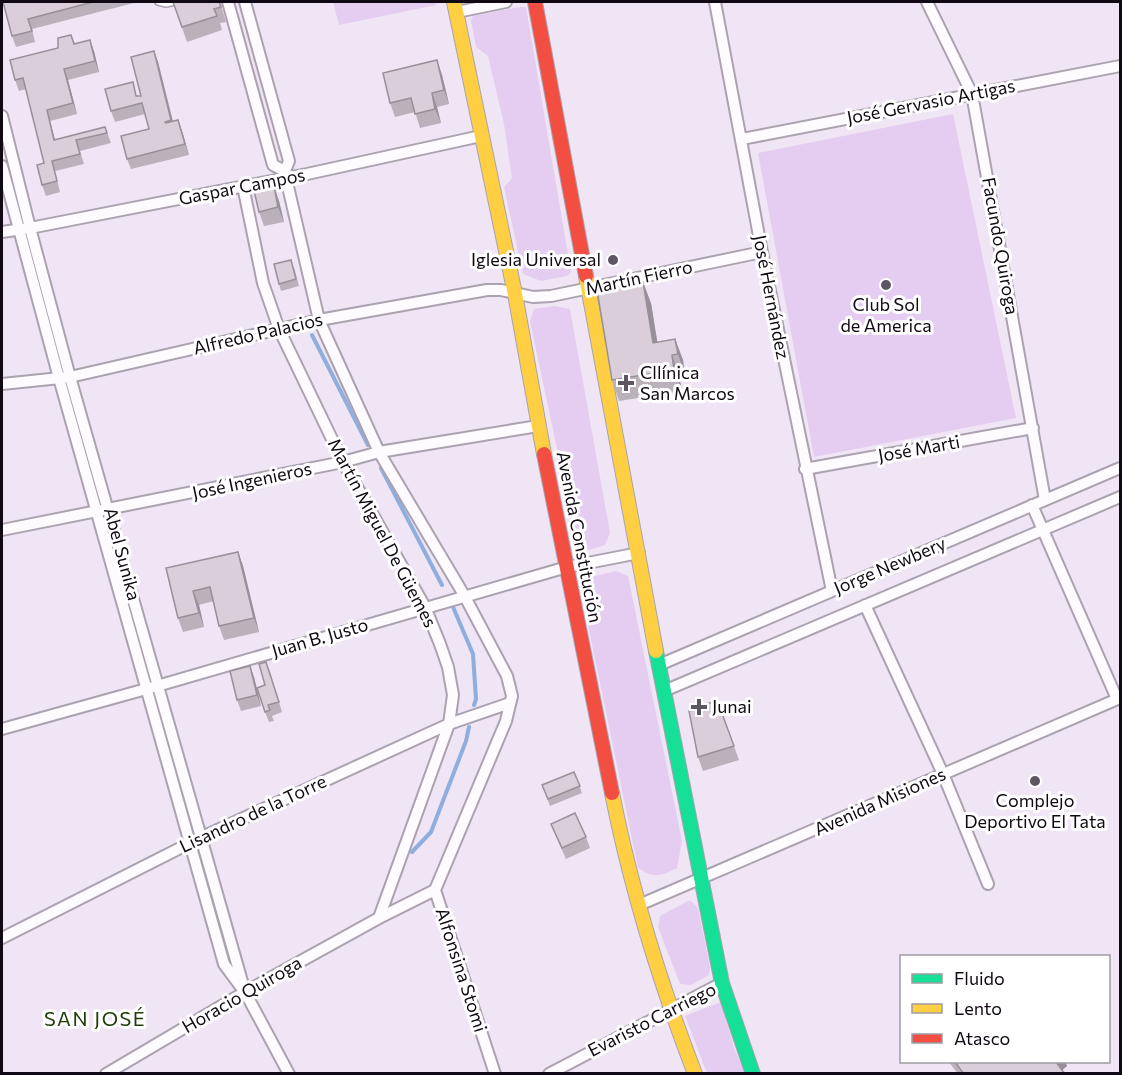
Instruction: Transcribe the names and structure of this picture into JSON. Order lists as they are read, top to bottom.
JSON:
{
  "streets": {
    "main road": ["Avenida Constitución"],
    "street": [
      "José Gervasio Artigas",
      "Gaspar Campos",
      "Facundo Quiroga",
      "Martín Fierro",
      "José Hernández",
      "Alfredo Palacios",
      "José Marti",
      "José Ingenieros",
      "Martín Miguel De Güemes",
      "Abel Sunika",
      "Jorge Newbery",
      "Juan B. Justo",
      "Avenida Misiones",
      "Lisandro de la Torre",
      "Alfonsina Stomi",
      "Horacio Quiroga",
      "Evaristo Carriego"
    ]
  },
  "crossings": [
    ["José Gervasio Artigas", "Facundo Quiroga"],
    ["José Gervasio Artigas", "José Hernández"],
    ["Gaspar Campos", "Martín Miguel De Güemes"],
    ["Gaspar Campos", "Avenida Constitución"],
    ["Gaspar Campos", "Abel Sunika"],
    ["Facundo Quiroga", "José Marti"],
    ["Facundo Quiroga", "Jorge Newbery"],
    ["Martín Fierro", "José Hernández"],
    ["Martín Fierro", "Alfredo Palacios"],
    ["Martín Fierro", "Avenida Constitución"],
    ["José Hernández", "José Marti"],
    ["José Hernández", "Jorge Newbery"],
    ["Alfredo Palacios", "Martín Miguel De Güemes"],
    ["Alfredo Palacios", "Avenida Constitución"],
    ["Alfredo Palacios", "Abel Sunika"],
    ["José Ingenieros", "Martín Miguel De Güemes"],
    ["José Ingenieros", "Avenida Constitución"],
    ["José Ingenieros", "Abel Sunika"],
    ["Martín Miguel De Güemes", "Juan B. Justo"],
    ["Martín Miguel De Güemes", "Lisandro de la Torre"],
    ["Martín Miguel De Güemes", "Alfonsina Stomi"],
    ["Martín Miguel De Güemes", "Horacio Quiroga"],
    ["Avenida Constitución", "Juan B. Justo"],
    ["Avenida Constitución", "Avenida Misiones"],
    ["Avenida Constitución", "Evaristo Carriego"],
    ["Abel Sunika", "Juan B. Justo"],
    ["Abel Sunika", "Lisandro de la Torre"],
    ["Abel Sunika", "Horacio Quiroga"],
    ["Alfonsina Stomi", "Horacio Quiroga"]
  ],
  "districts": ["SAN JOSÉ"],
  "places": {
    "other": ["Iglesia Universal", "Club Sol de America", "Complejo Deportivo El Tata"],
    "health": ["Cllínica San Marcos", "Junai"]
  },
  "legend": ["Fluido", "Lento", "Atasco"]
}
